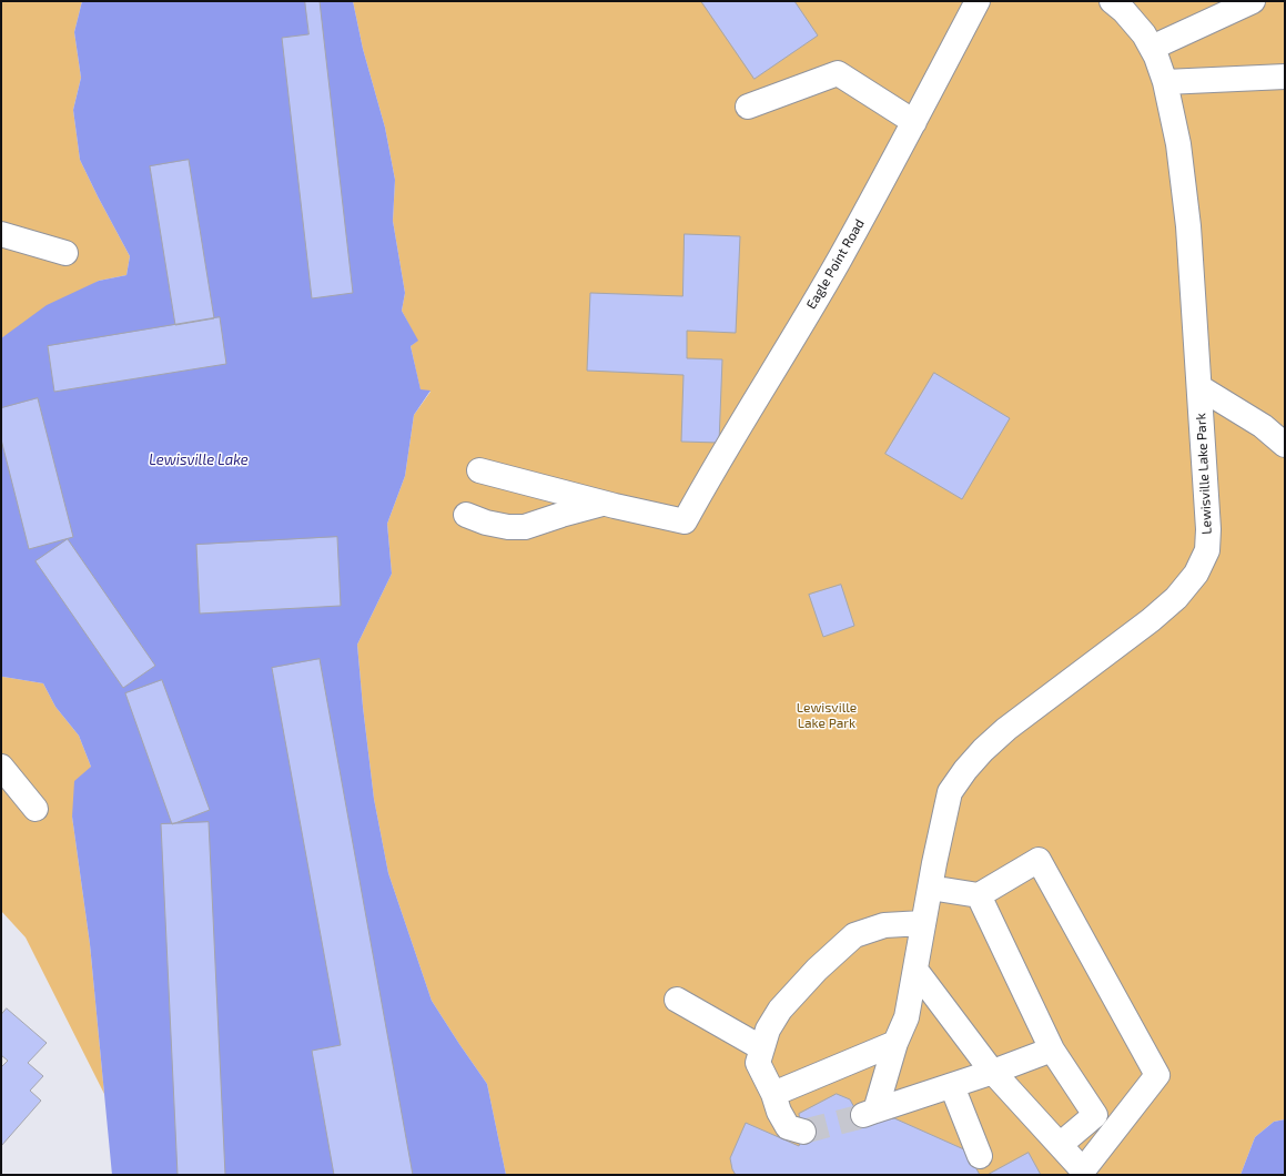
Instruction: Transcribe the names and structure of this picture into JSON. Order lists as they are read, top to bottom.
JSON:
{
  "streets": {
    "street": ["Eagle Point Road", "Lewisville Lake Park"]
  },
  "water": ["Lewisville Lake"],
  "parks": ["Lewisville Lake Park"]
}
